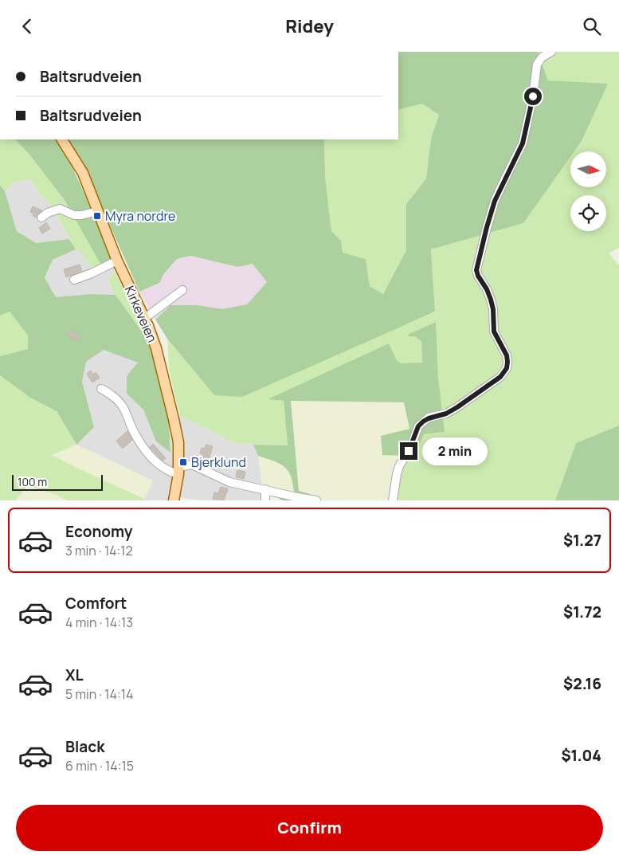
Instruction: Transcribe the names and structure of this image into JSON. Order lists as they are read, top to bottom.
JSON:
{
  "streets": {
    "main road": ["Kirkeveien"]
  },
  "places": {
    "transit": ["Myra nordre", "Bjerklund"]
  },
  "scale_bar": "100 m",
  "north": "right",
  "page": {
    "header": "Ridey",
    "banner": ["Baltsrudveien", "Baltsrudveien"],
    "bubble": "2 min",
    "scale": "100 m",
    "list": [
      {
        "name": "Economy",
        "note": "3 min · 14:12",
        "value": "$1.27"
      },
      {
        "name": "Comfort",
        "note": "4 min · 14:13",
        "value": "$1.72"
      },
      {
        "name": "XL",
        "note": "5 min · 14:14",
        "value": "$2.16"
      },
      {
        "name": "Black",
        "note": "6 min · 14:15",
        "value": "$1.04"
      }
    ],
    "buttons": "Confirm"
  }
}
